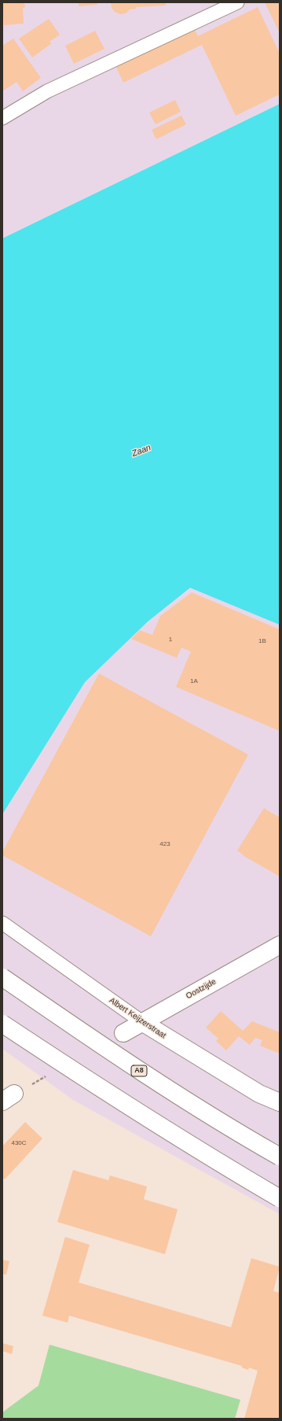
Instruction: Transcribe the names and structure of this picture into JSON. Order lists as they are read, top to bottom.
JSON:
{
  "streets": {
    "main road": ["Oostzijde", "Albert Keijzerstraat", "A8"]
  },
  "crossings": [
    ["Oostzijde", "Albert Keijzerstraat"]
  ],
  "water": ["Zaan"],
  "house_numbers": [
    "1",
    "1B",
    "1A",
    "423",
    "430C"
  ]
}
